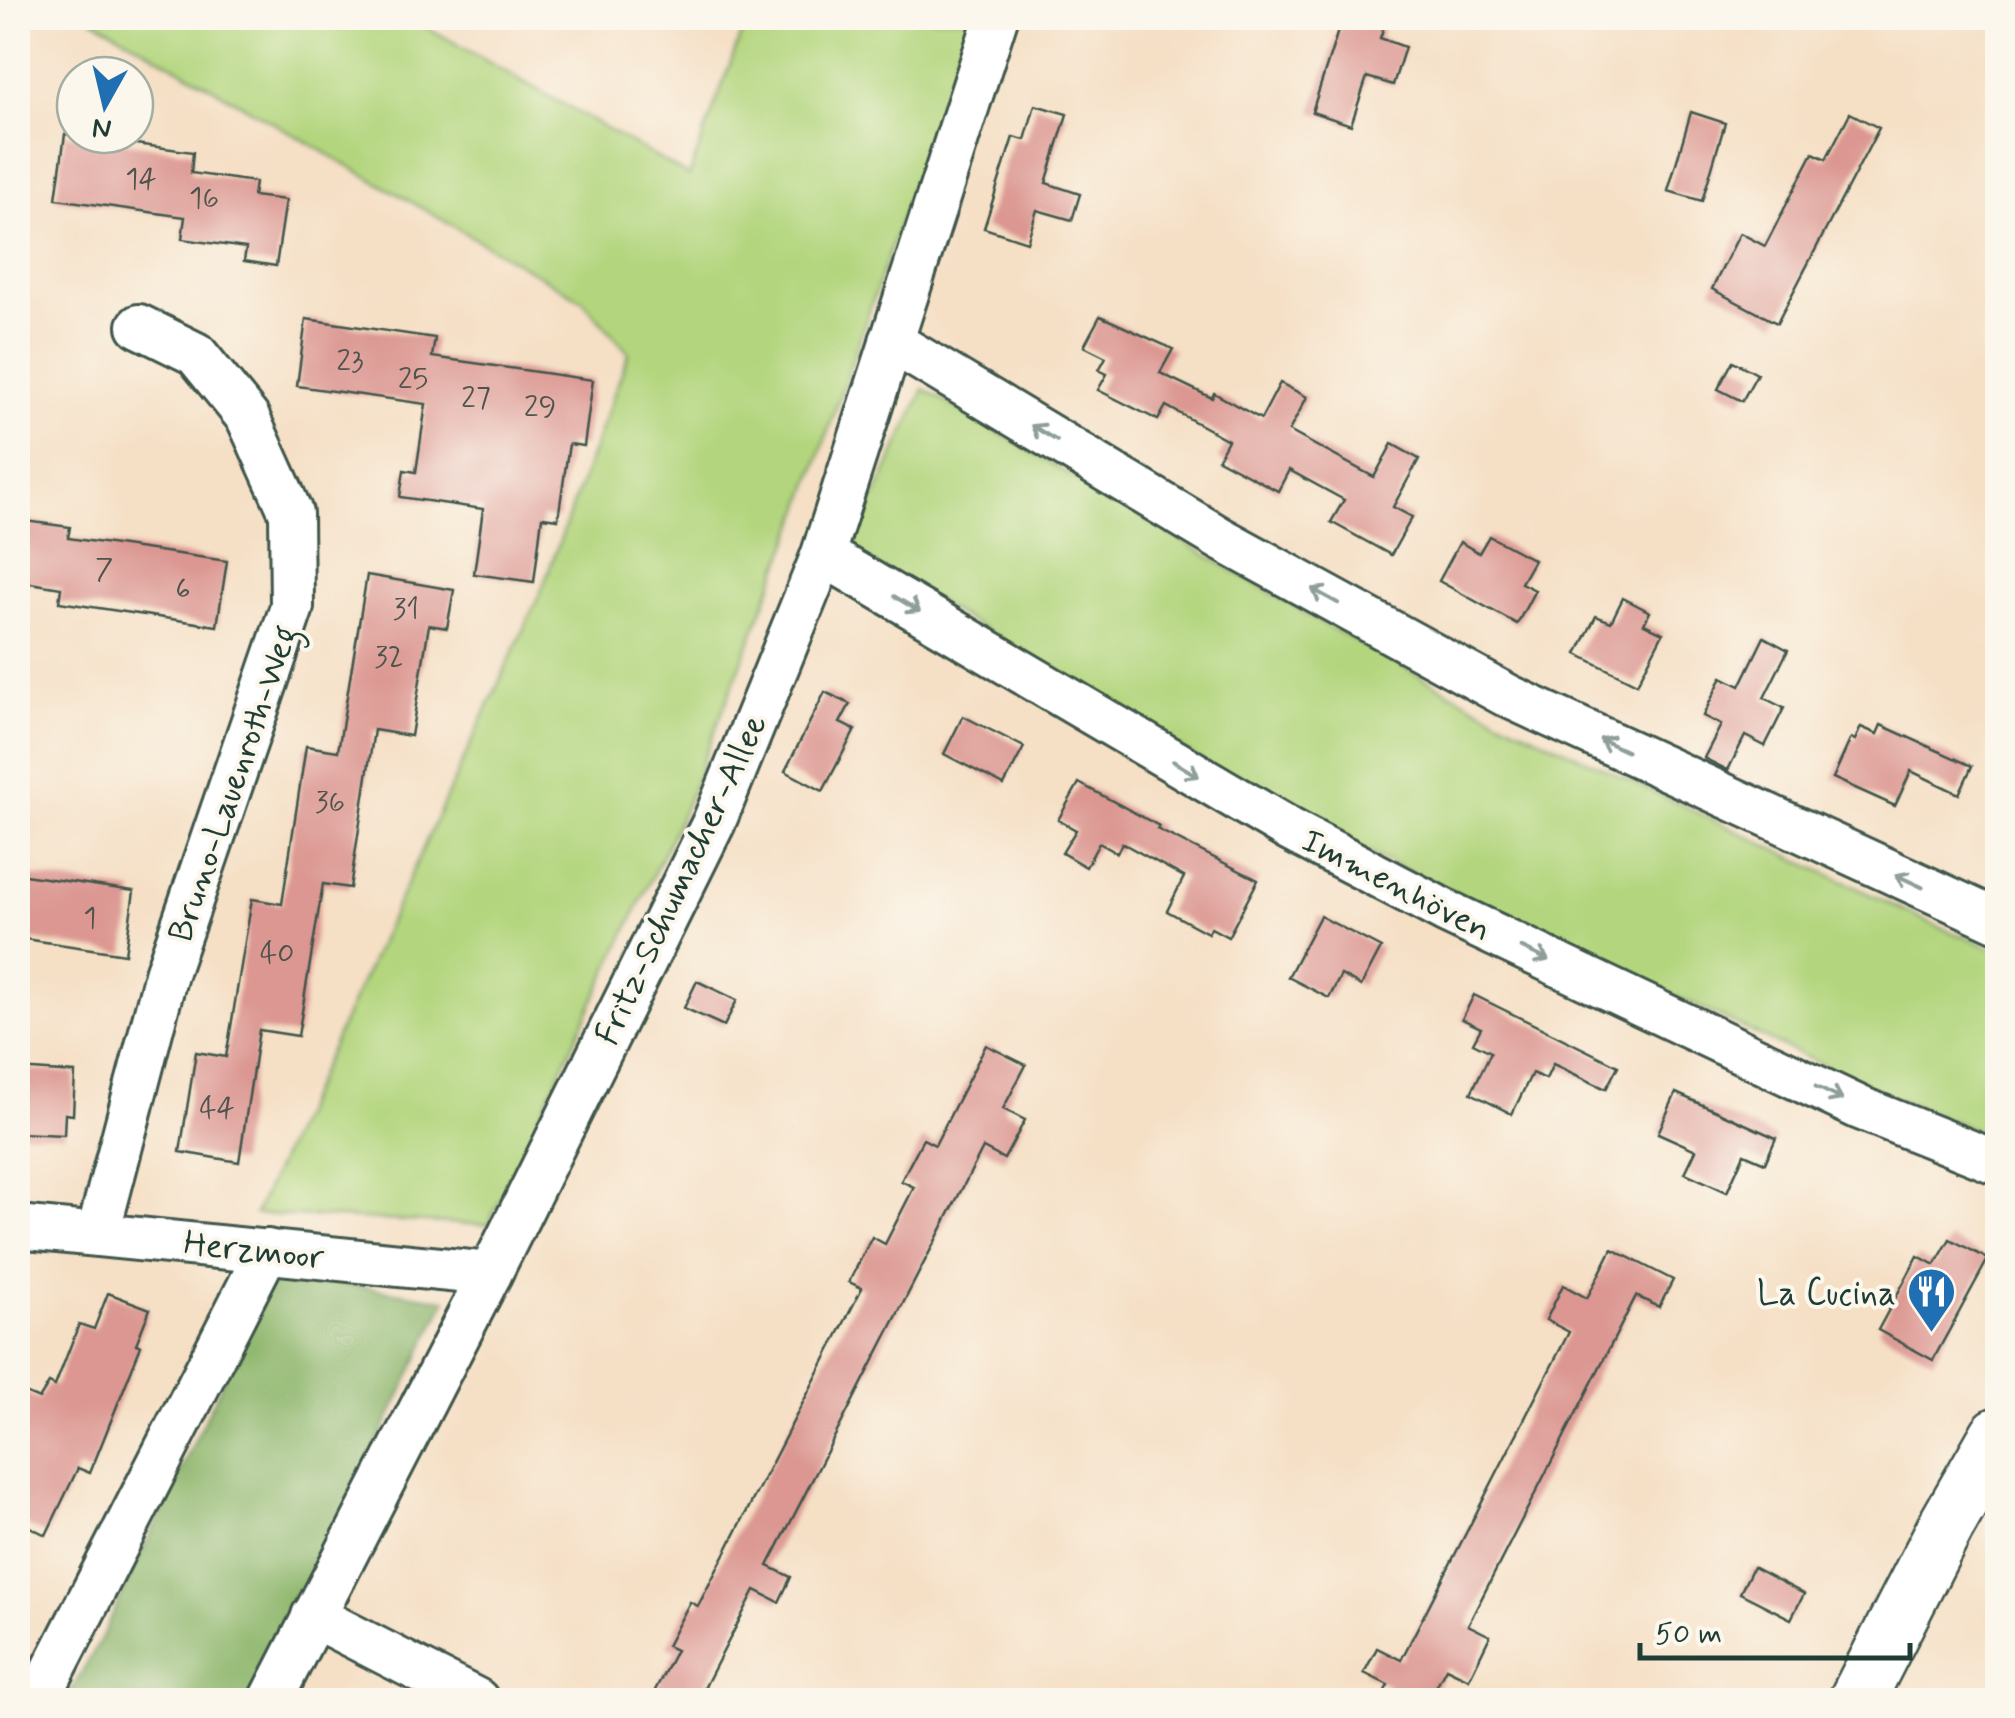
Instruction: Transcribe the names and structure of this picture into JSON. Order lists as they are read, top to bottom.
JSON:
{
  "streets": {
    "street": [
      "Bruno-Lauenroth-Weg",
      "Fritz-Schumacher-Allee",
      "Immenhöven",
      "Herzmoor"
    ]
  },
  "crossings": [
    ["Bruno-Lauenroth-Weg", "Herzmoor"],
    ["Fritz-Schumacher-Allee", "Immenhöven"],
    ["Fritz-Schumacher-Allee", "Herzmoor"]
  ],
  "places": {
    "restaurant": ["La Cucina"]
  },
  "house_numbers": [
    "14",
    "16",
    "23",
    "25",
    "27",
    "29",
    "7",
    "6",
    "31",
    "32",
    "36",
    "1",
    "40",
    "44"
  ],
  "scale_bar": "50 m",
  "north": "bottom"
}
